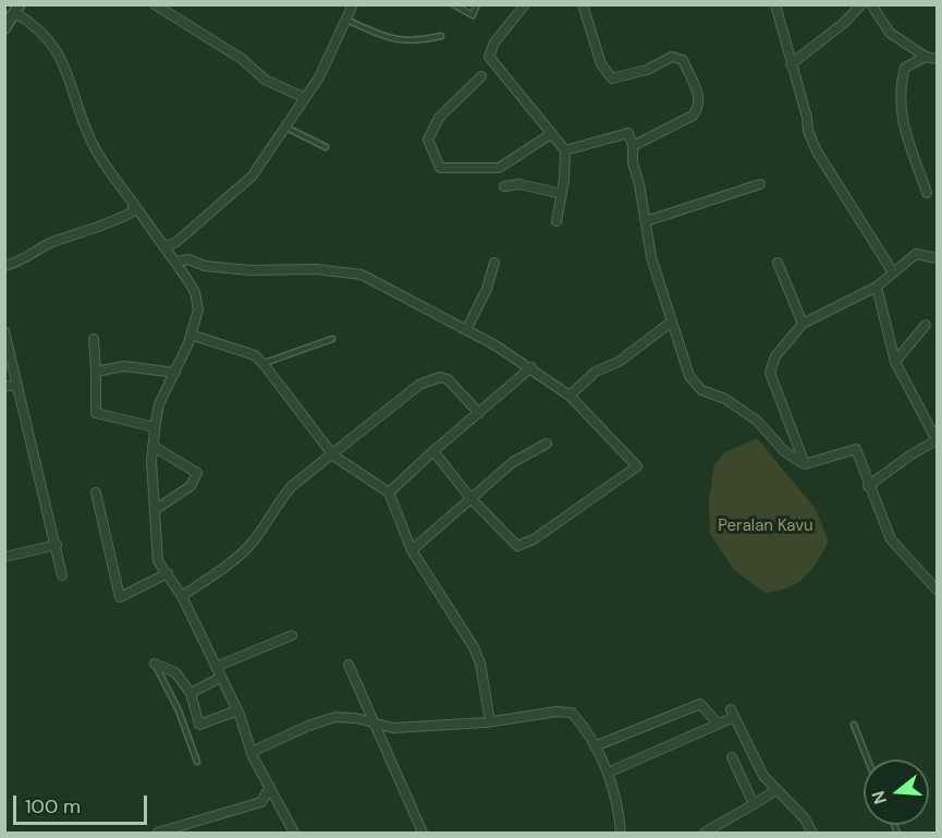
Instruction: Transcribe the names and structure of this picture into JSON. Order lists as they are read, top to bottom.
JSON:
{
  "parks": ["Peralan Kavu"],
  "scale_bar": "100 m",
  "north": "left"
}
